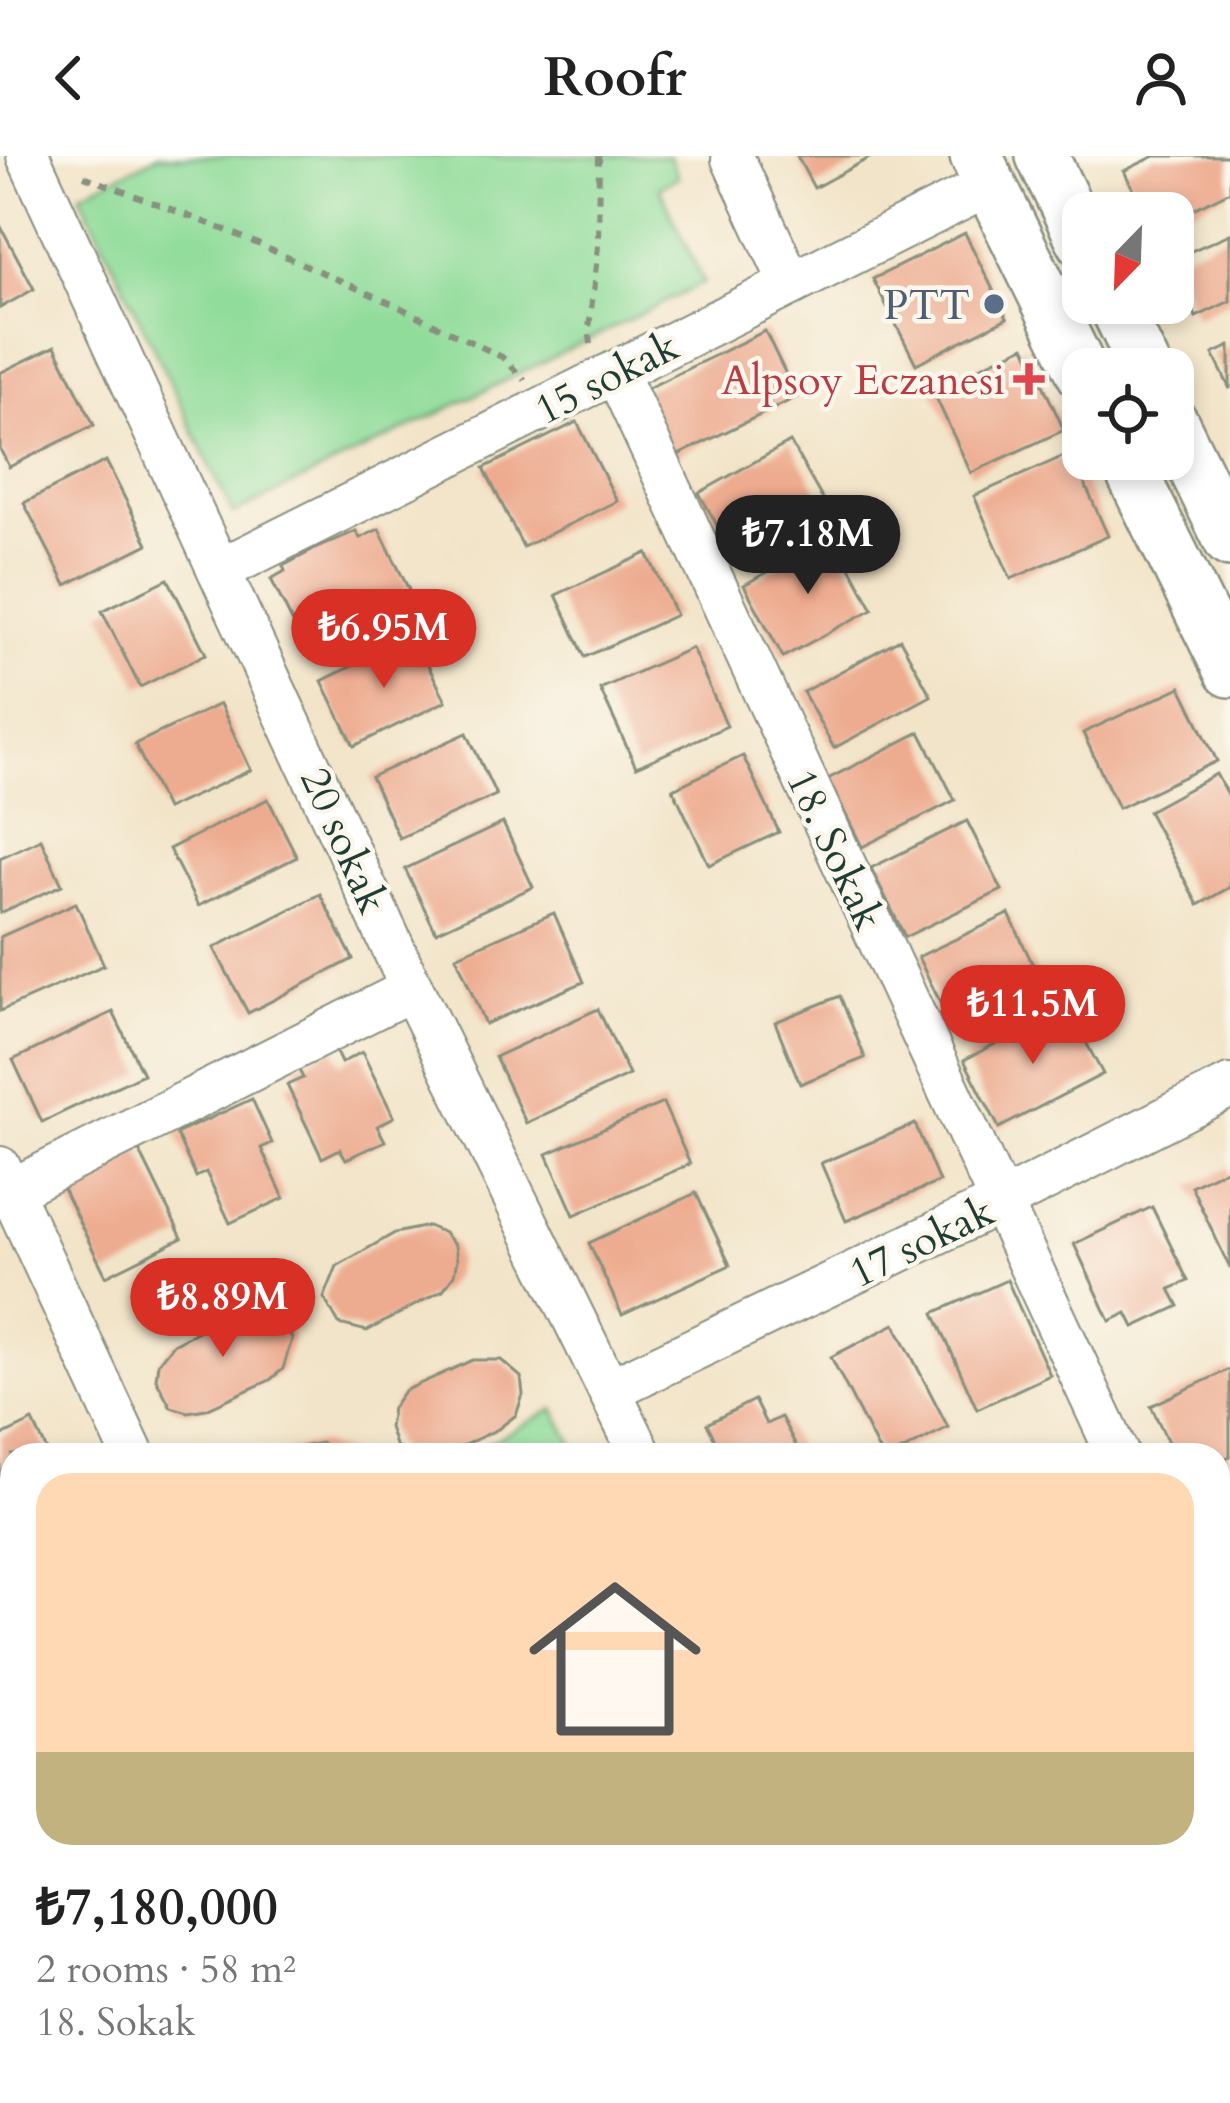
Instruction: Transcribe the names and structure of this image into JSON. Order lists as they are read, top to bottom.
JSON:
{
  "streets": {
    "street": [
      "15 sokak",
      "20 sokak",
      "18. Sokak",
      "17 sokak"
    ]
  },
  "crossings": [
    ["15 sokak", "20 sokak"],
    ["15 sokak", "18. Sokak"],
    ["20 sokak", "17 sokak"],
    ["18. Sokak", "17 sokak"]
  ],
  "places": {
    "other": ["PTT"],
    "health": ["Alpsoy Eczanesi"]
  },
  "north": "bottom left",
  "page": {
    "header": "Roofr",
    "price": [
      "₺7.18M",
      "₺6.95M",
      "₺11.5M",
      "₺8.89M"
    ],
    "list": [
      {
        "name": "₺7,180,000",
        "note": "2 rooms · 58 m² · 18. Sokak"
      }
    ]
  }
}
